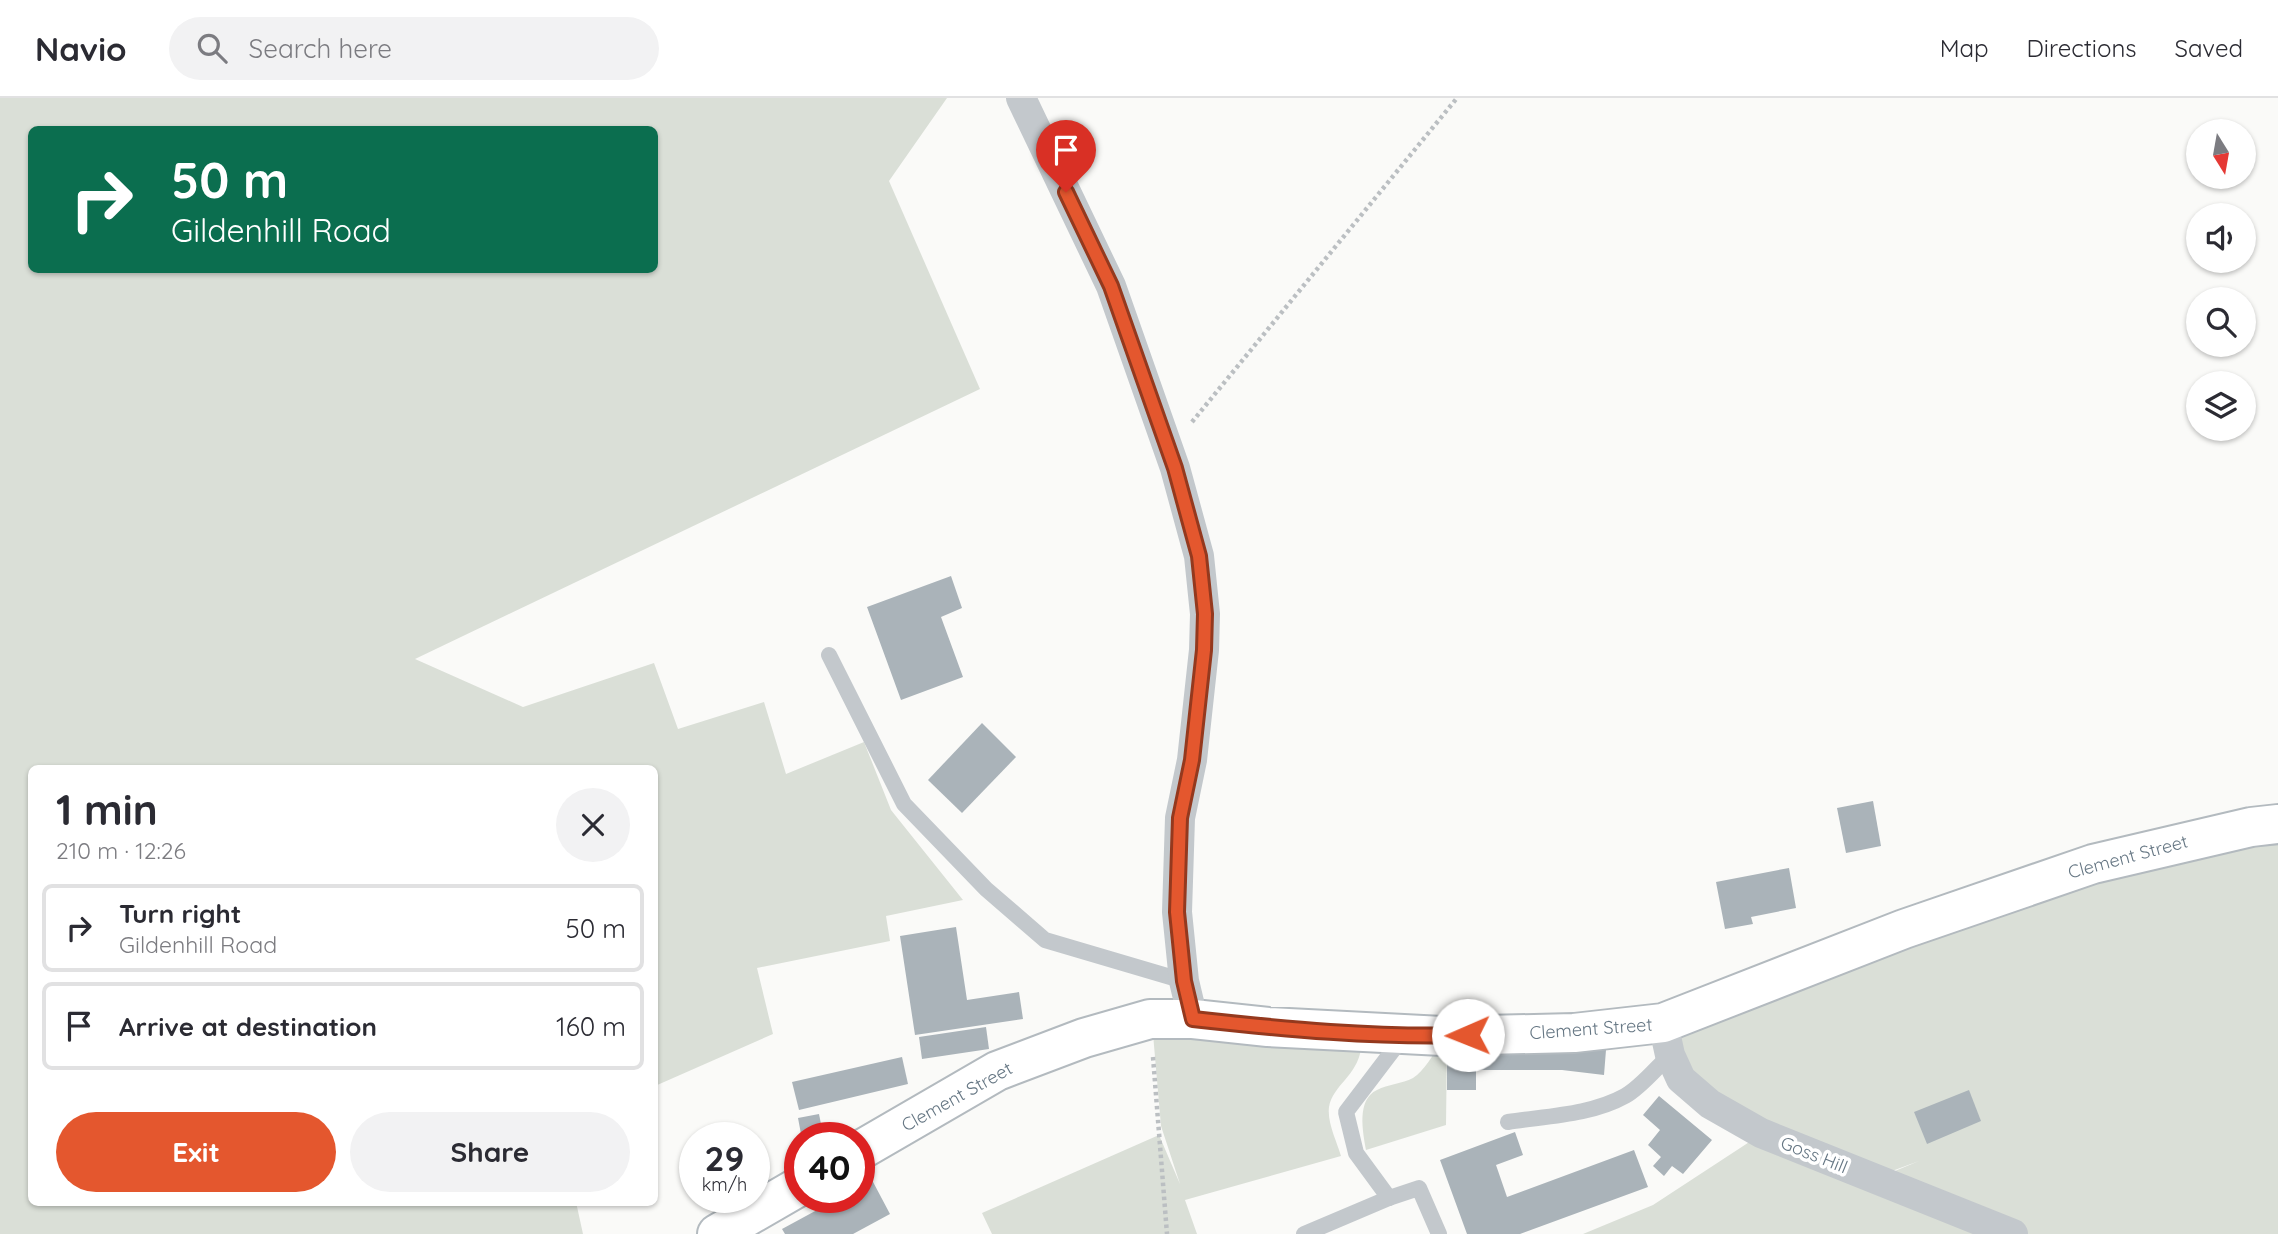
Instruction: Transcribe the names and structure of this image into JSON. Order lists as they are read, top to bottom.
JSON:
{
  "streets": {
    "street": ["Clement Street", "Goss Hill"]
  },
  "crossings": [
    ["Clement Street", "Goss Hill"]
  ],
  "north": "bottom",
  "page": {
    "header": "Navio",
    "search": "Search here",
    "nav": ["Map", "Directions", "Saved"],
    "turn": ["50 m", "Gildenhill Road"],
    "heading": ["1 min", "210 m · 12:26"],
    "list": [
      {
        "name": "Turn right",
        "note": "Gildenhill Road",
        "value": "50 m"
      },
      {
        "name": "Arrive at destination",
        "value": "160 m"
      }
    ],
    "buttons": ["Exit", "Share"],
    "speed": "29 km/h",
    "limit": "40"
  }
}
